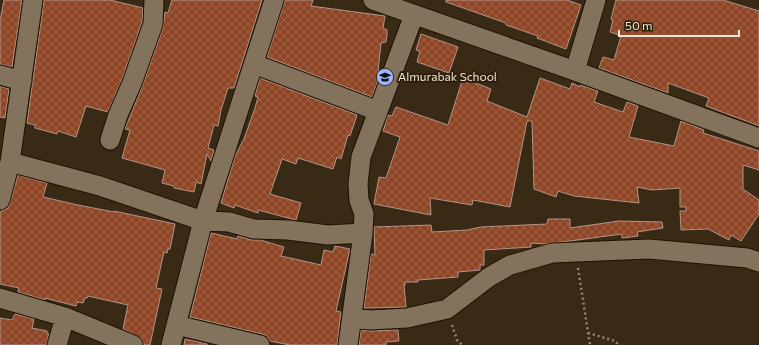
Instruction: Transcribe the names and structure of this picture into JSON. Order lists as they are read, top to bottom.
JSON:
{
  "places": {
    "school or university": ["Almurabak School"]
  },
  "scale_bar": "50 m"
}
